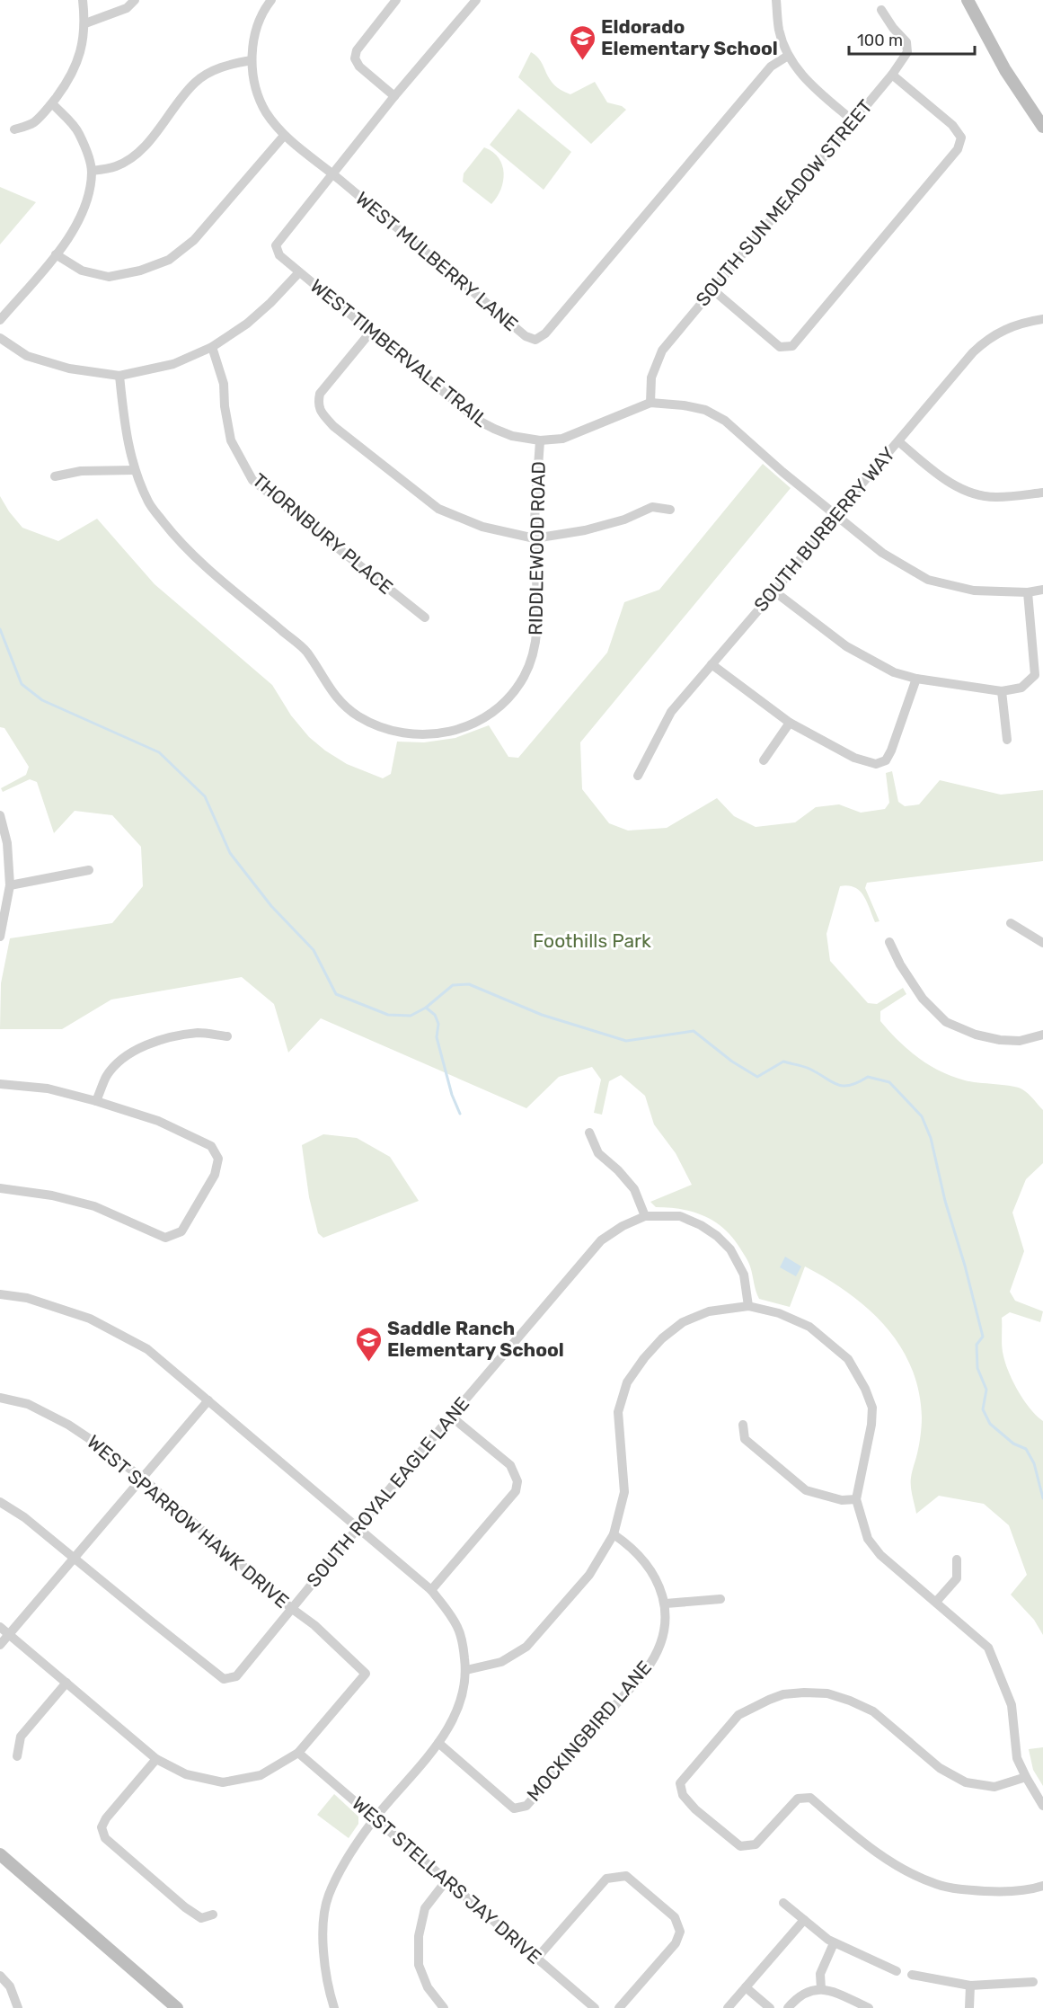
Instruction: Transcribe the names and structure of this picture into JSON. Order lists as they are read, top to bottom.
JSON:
{
  "streets": {
    "street": [
      "SOUTH SUN MEADOW STREET",
      "WEST MULBERRY LANE",
      "WEST TIMBERVALE TRAIL",
      "SOUTH BURBERRY WAY",
      "THORNBURY PLACE",
      "RIDDLEWOOD ROAD",
      "SOUTH ROYAL EAGLE LANE",
      "WEST SPARROW HAWK DRIVE",
      "MOCKINGBIRD LANE",
      "WEST STELLARS JAY DRIVE"
    ]
  },
  "crossings": [
    ["SOUTH SUN MEADOW STREET", "WEST TIMBERVALE TRAIL"],
    ["WEST MULBERRY LANE", "WEST TIMBERVALE TRAIL"],
    ["WEST TIMBERVALE TRAIL", "SOUTH BURBERRY WAY"],
    ["WEST TIMBERVALE TRAIL", "RIDDLEWOOD ROAD"],
    ["SOUTH ROYAL EAGLE LANE", "WEST SPARROW HAWK DRIVE"],
    ["WEST SPARROW HAWK DRIVE", "WEST STELLARS JAY DRIVE"]
  ],
  "parks": ["Foothills Park"],
  "places": {
    "school or university": ["Eldorado Elementary School", "Saddle Ranch Elementary School"]
  },
  "scale_bar": "100 m"
}
